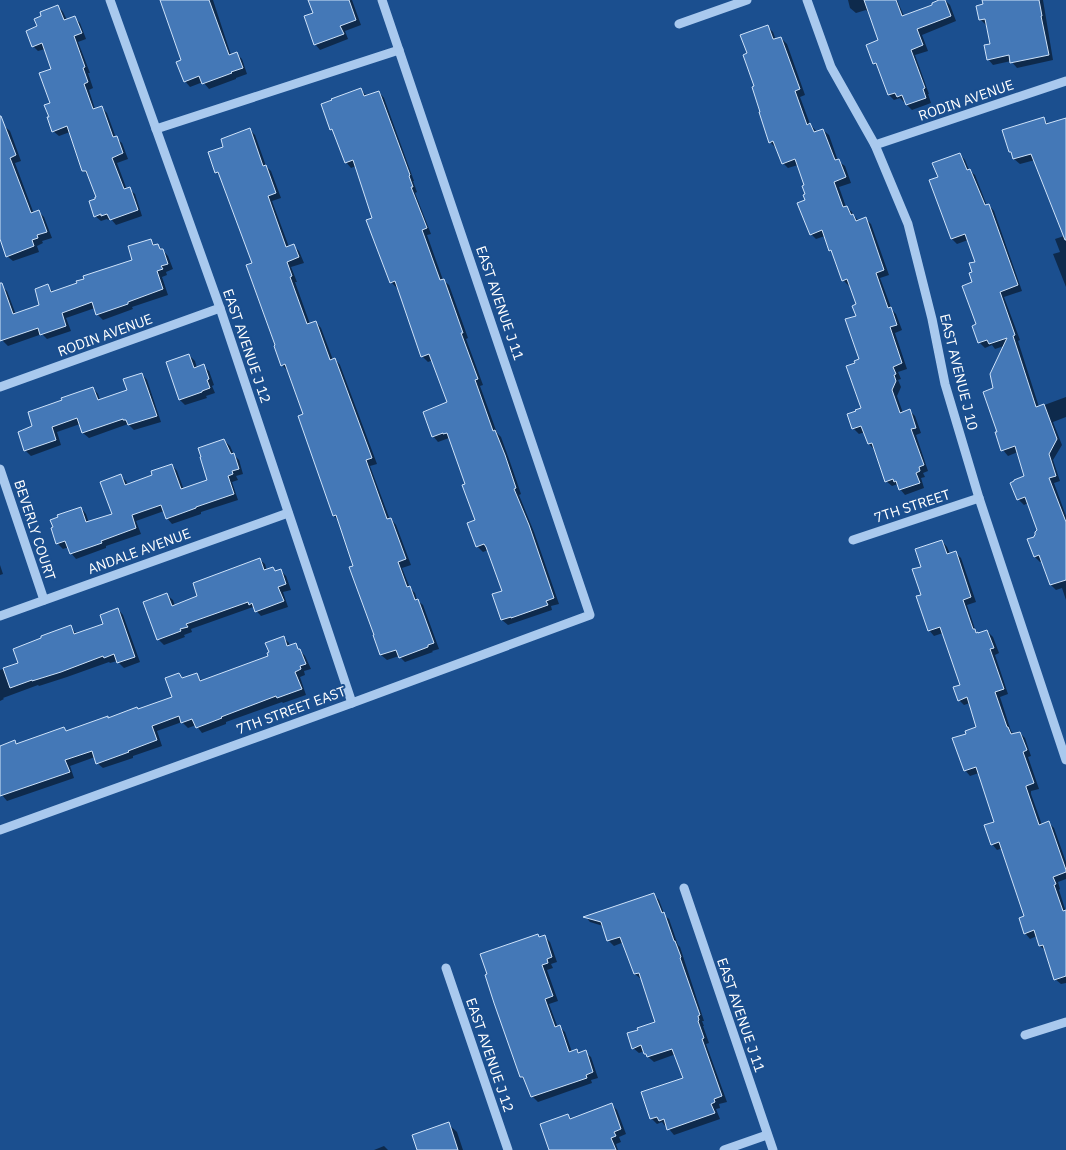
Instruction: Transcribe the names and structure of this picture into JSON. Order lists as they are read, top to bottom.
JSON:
{
  "streets": {
    "street": [
      "RODIN AVENUE",
      "EAST AVENUE J 11",
      "EAST AVENUE J 12",
      "EAST AVENUE J 10",
      "7TH STREET",
      "BEVERLY COURT",
      "ANDALE AVENUE",
      "7TH STREET EAST"
    ]
  },
  "crossings": [
    ["RODIN AVENUE", "EAST AVENUE J 12"],
    ["RODIN AVENUE", "EAST AVENUE J 10"],
    ["EAST AVENUE J 11", "7TH STREET EAST"],
    ["EAST AVENUE J 12", "ANDALE AVENUE"],
    ["EAST AVENUE J 12", "7TH STREET EAST"],
    ["EAST AVENUE J 10", "7TH STREET"],
    ["BEVERLY COURT", "ANDALE AVENUE"]
  ]
}
